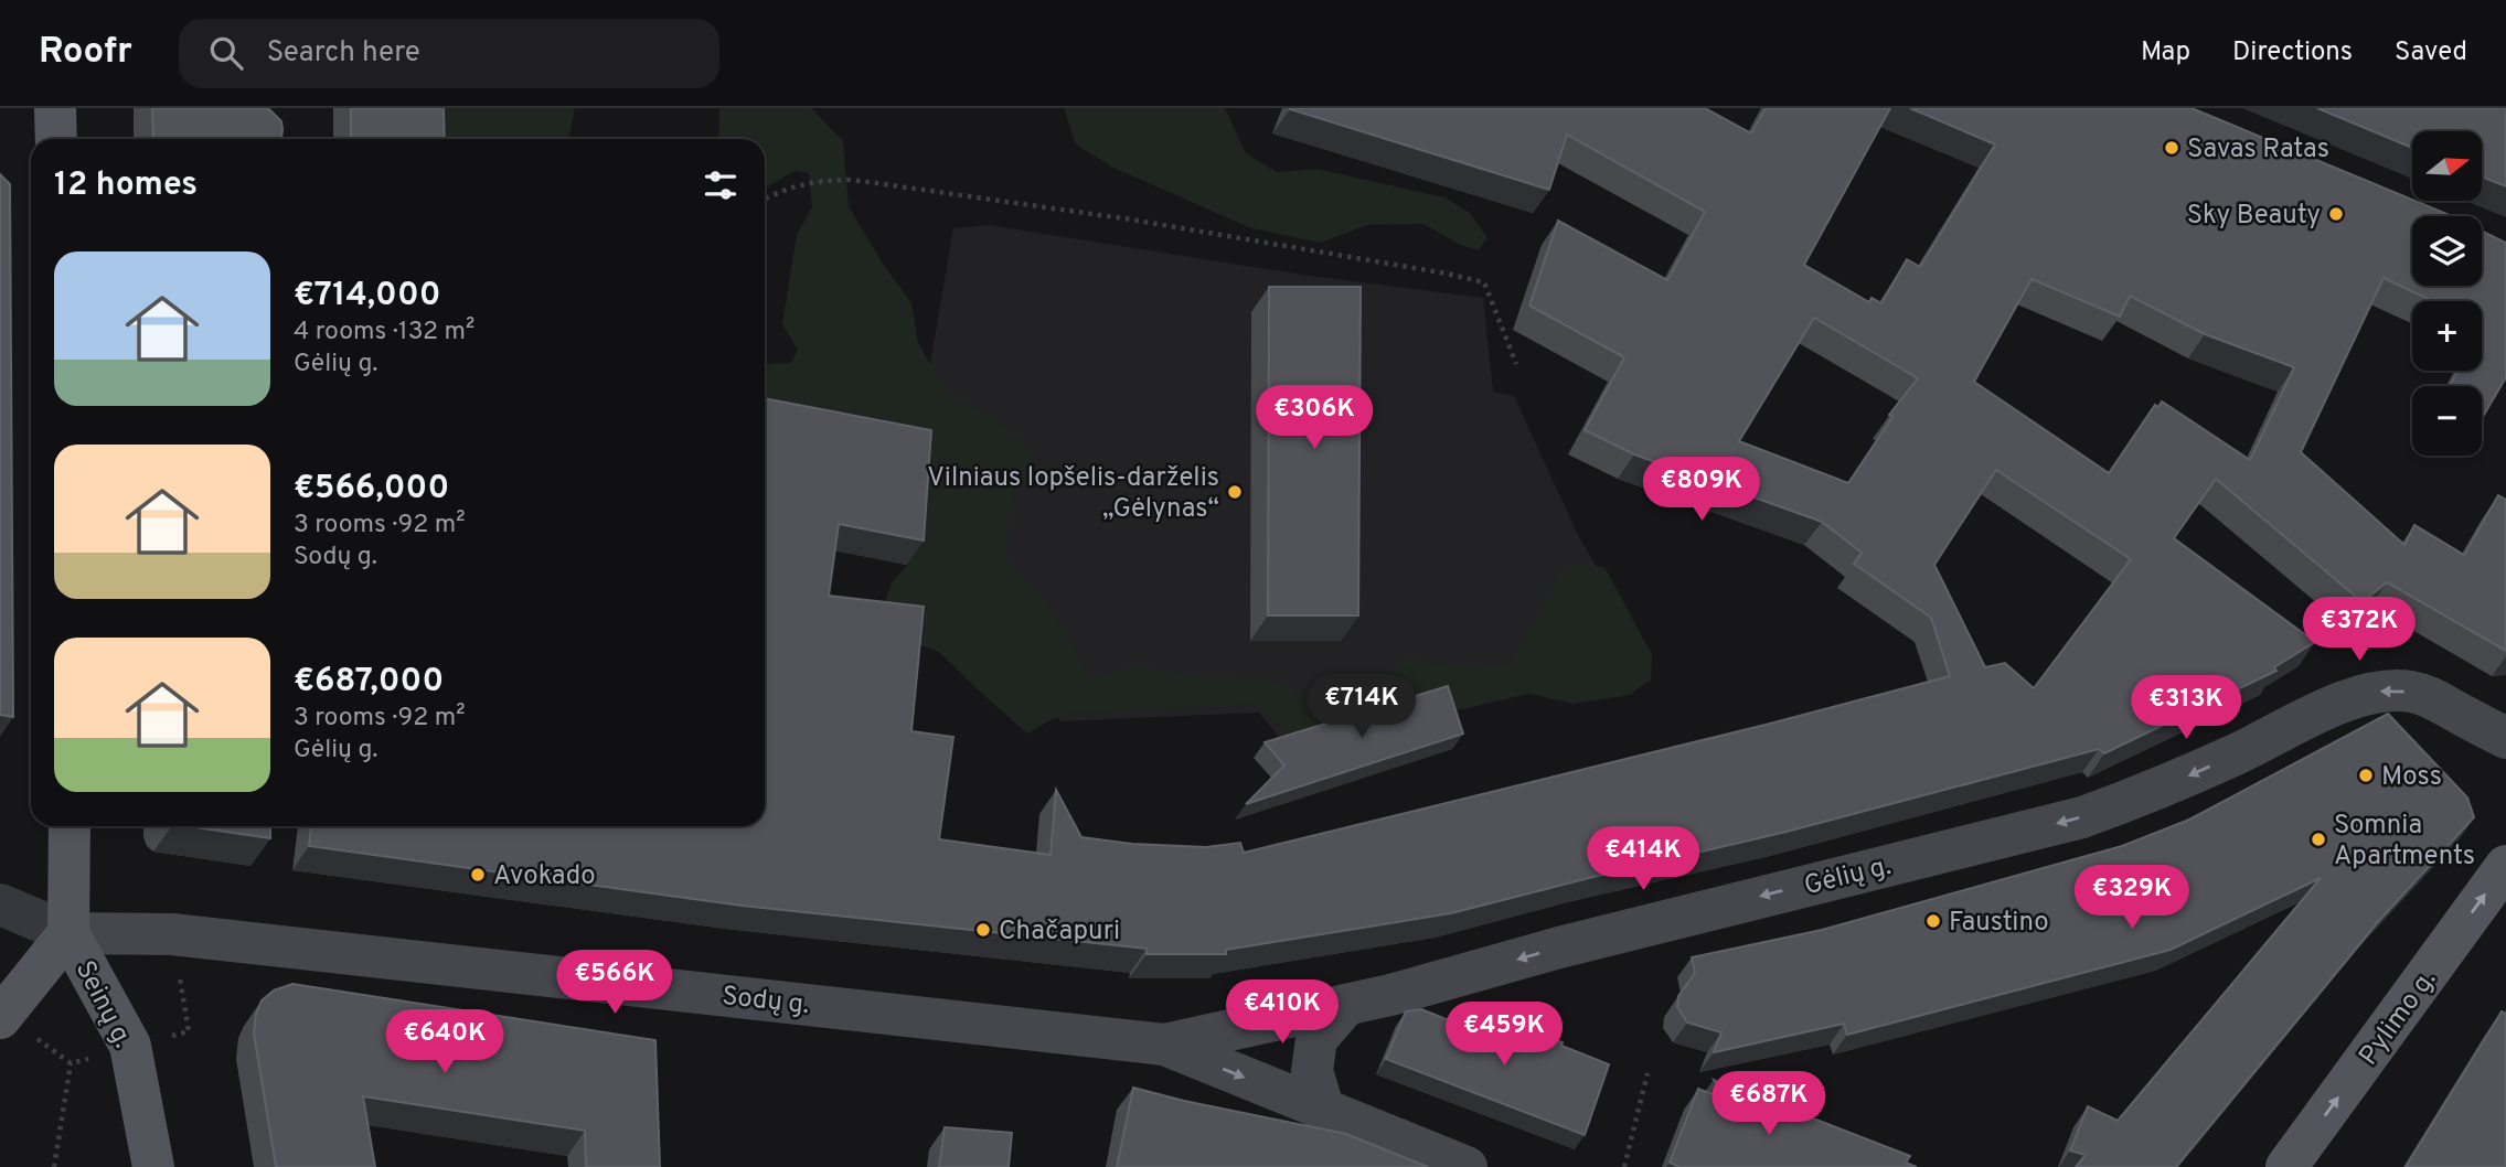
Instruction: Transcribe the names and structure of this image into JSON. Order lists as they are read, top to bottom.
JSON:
{
  "streets": {
    "main road": [
      "Gėlių g.",
      "Sodų g.",
      "Seinų g.",
      "Pylimo g."
    ]
  },
  "crossings": [
    ["Gėlių g.", "Sodų g."],
    ["Sodų g.", "Seinų g."]
  ],
  "one_way": ["Gėlių g.", "Pylimo g."],
  "places": [
    "Savas Ratas",
    "Sky Beauty",
    "Vilniaus lopšelis-darželis „Gėlynas“",
    "Moss",
    "Somnia Apartments",
    "Avokado",
    "Faustino",
    "Chačapuri"
  ],
  "north": "right",
  "page": {
    "header": "Roofr",
    "search": "Search here",
    "nav": ["Map", "Directions", "Saved"],
    "map_buttons": ["+", "−"],
    "heading": "12 homes",
    "list": [
      {
        "name": "€714,000",
        "note": "4 rooms · 132 m² · Gėlių g."
      },
      {
        "name": "€566,000",
        "note": "3 rooms · 92 m² · Sodų g."
      },
      {
        "name": "€687,000",
        "note": "3 rooms · 92 m² · Gėlių g."
      }
    ],
    "price": [
      "€306K",
      "€809K",
      "€372K",
      "€714K",
      "€313K",
      "€414K",
      "€329K",
      "€566K",
      "€410K",
      "€459K",
      "€640K",
      "€687K"
    ]
  }
}
